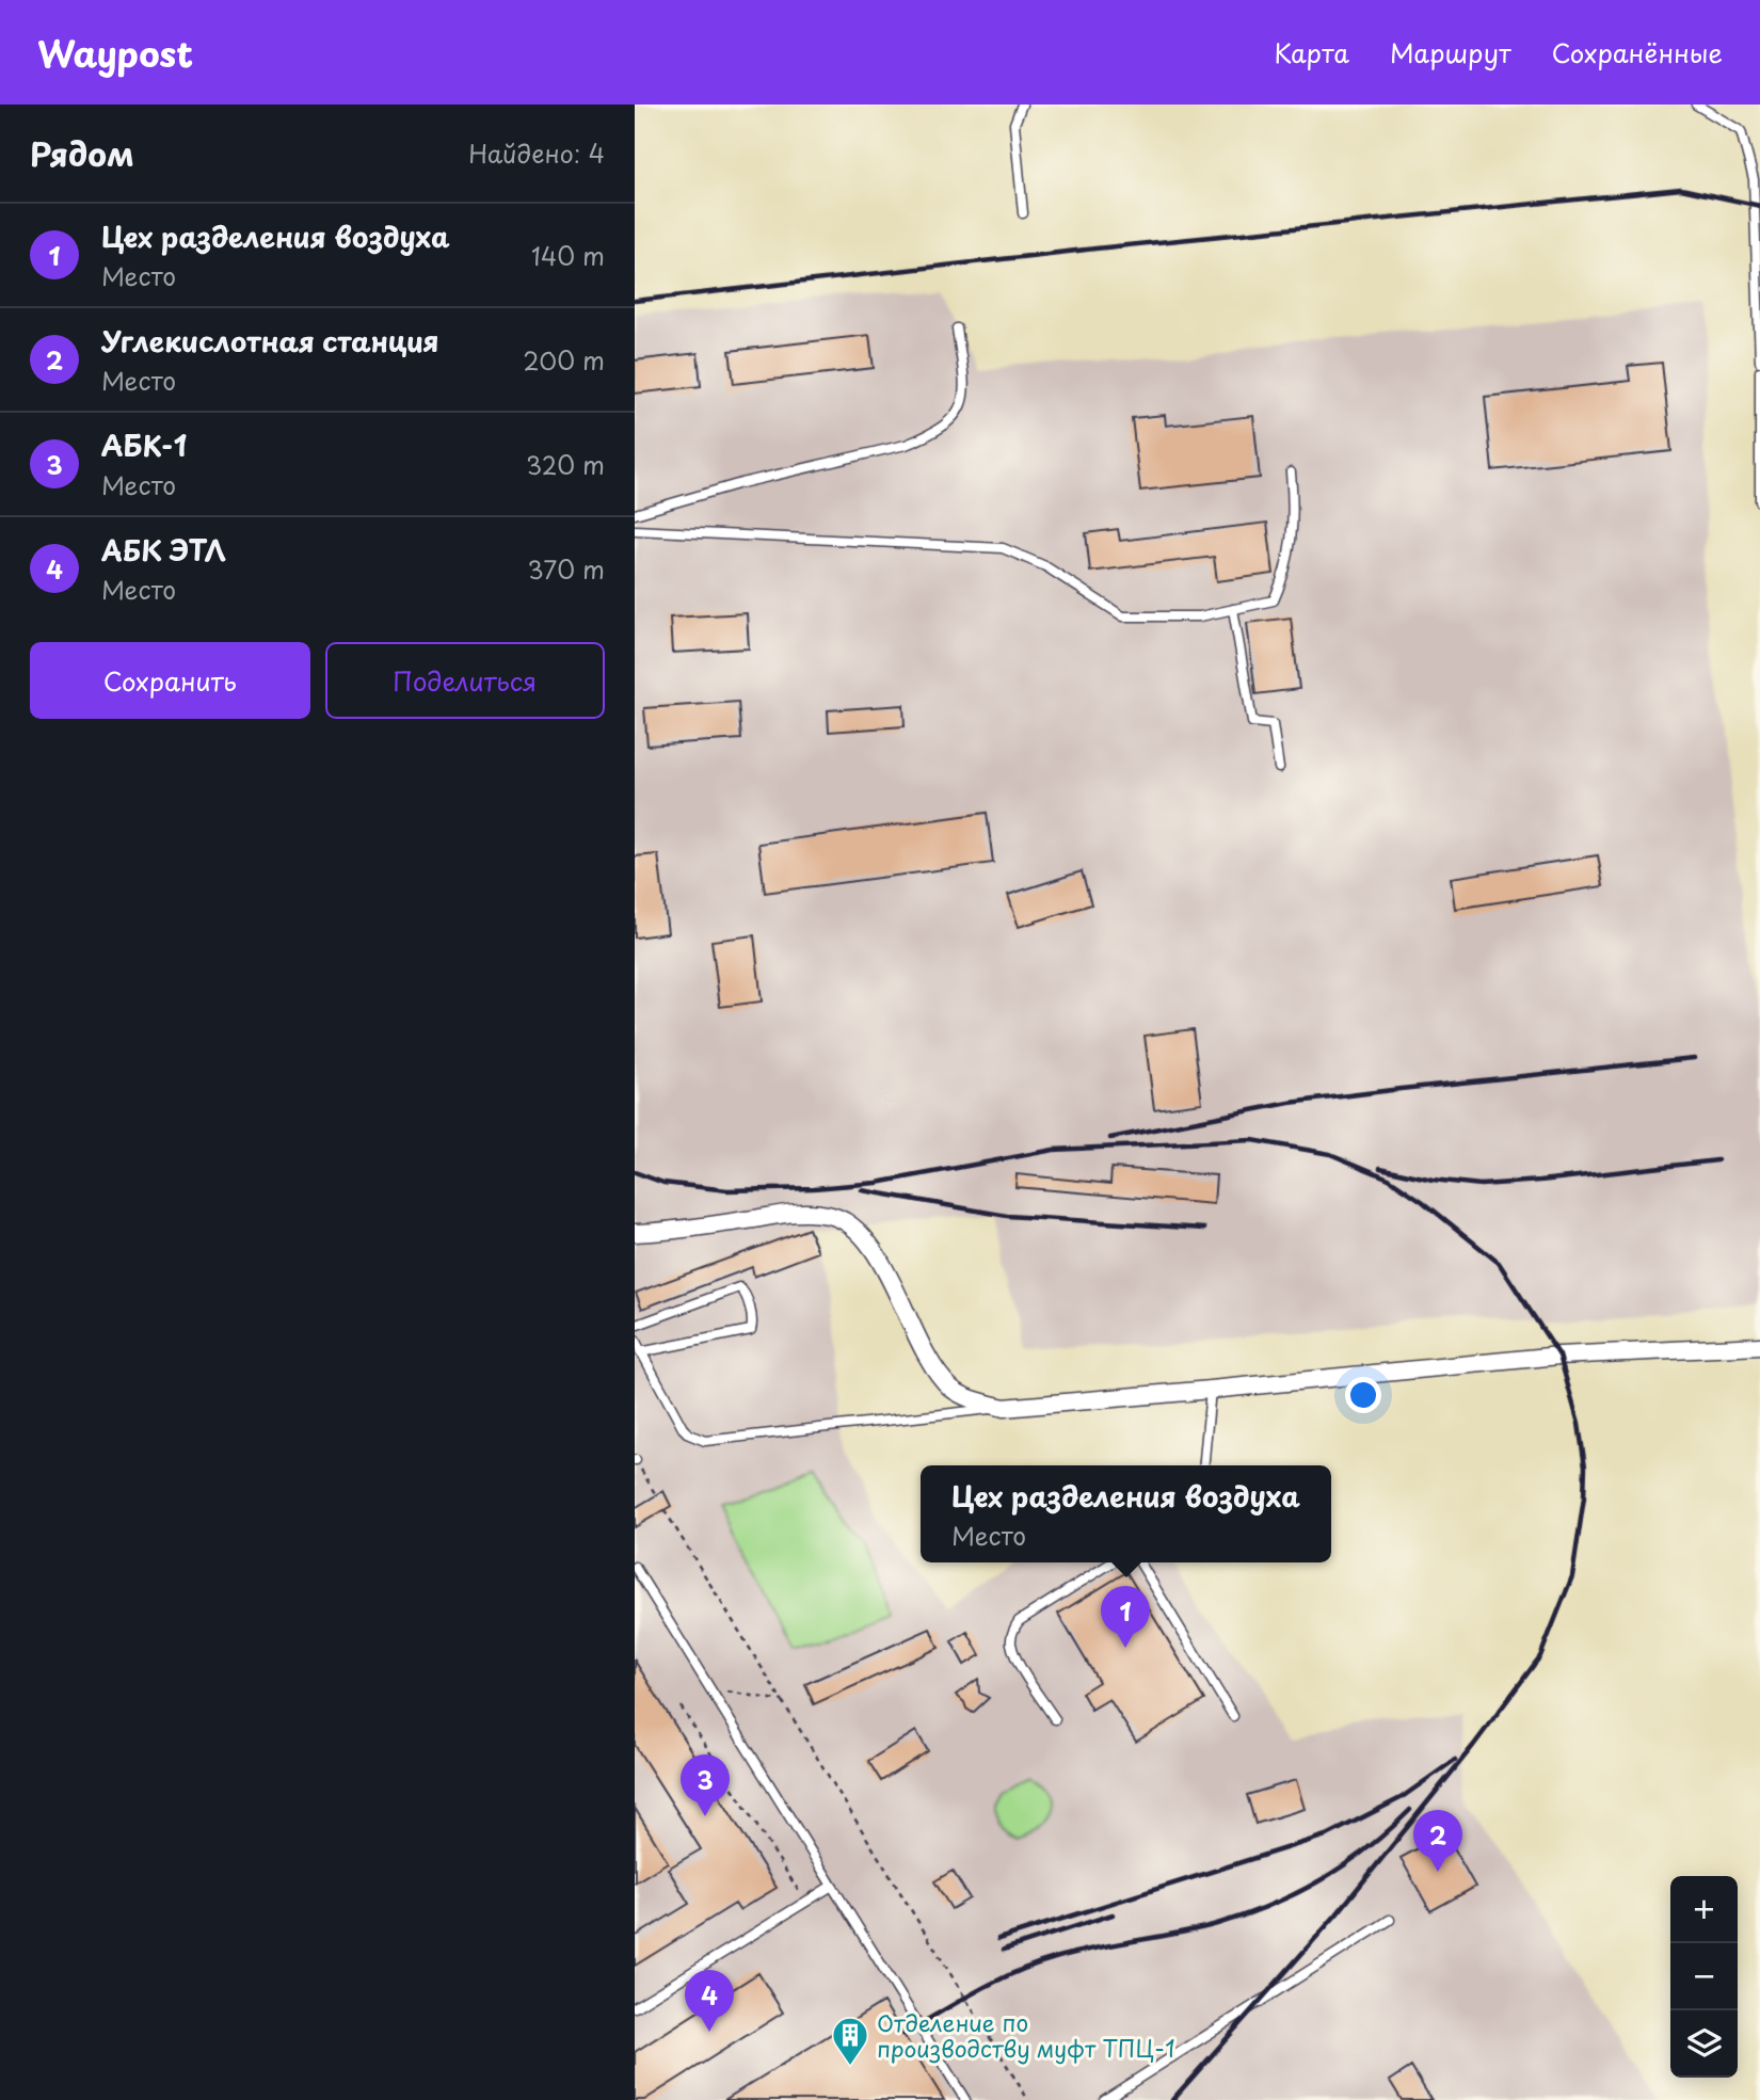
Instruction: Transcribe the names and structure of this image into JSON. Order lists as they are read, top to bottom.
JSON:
{
  "places": {
    "building": ["Отделение по производству муфт ТПЦ-1"]
  },
  "page": {
    "header": "Waypost",
    "nav": ["Карта", "Маршрут", "Сохранённые"],
    "heading": ["Рядом", "Найдено: 4"],
    "list": [
      {
        "mark": "1",
        "name": "Цех разделения воздуха",
        "note": "Место",
        "value": "140 m"
      },
      {
        "mark": "2",
        "name": "Углекислотная станция",
        "note": "Место",
        "value": "200 m"
      },
      {
        "mark": "3",
        "name": "АБК-1",
        "note": "Место",
        "value": "320 m"
      },
      {
        "mark": "4",
        "name": "АБК ЭТЛ",
        "note": "Место",
        "value": "370 m"
      }
    ],
    "buttons": ["Сохранить", "Поделиться"],
    "popup": ["Цех разделения воздуха", "Место"],
    "pins": [
      "1",
      "3",
      "2",
      "4"
    ],
    "map_buttons": ["+", "−"]
  }
}
